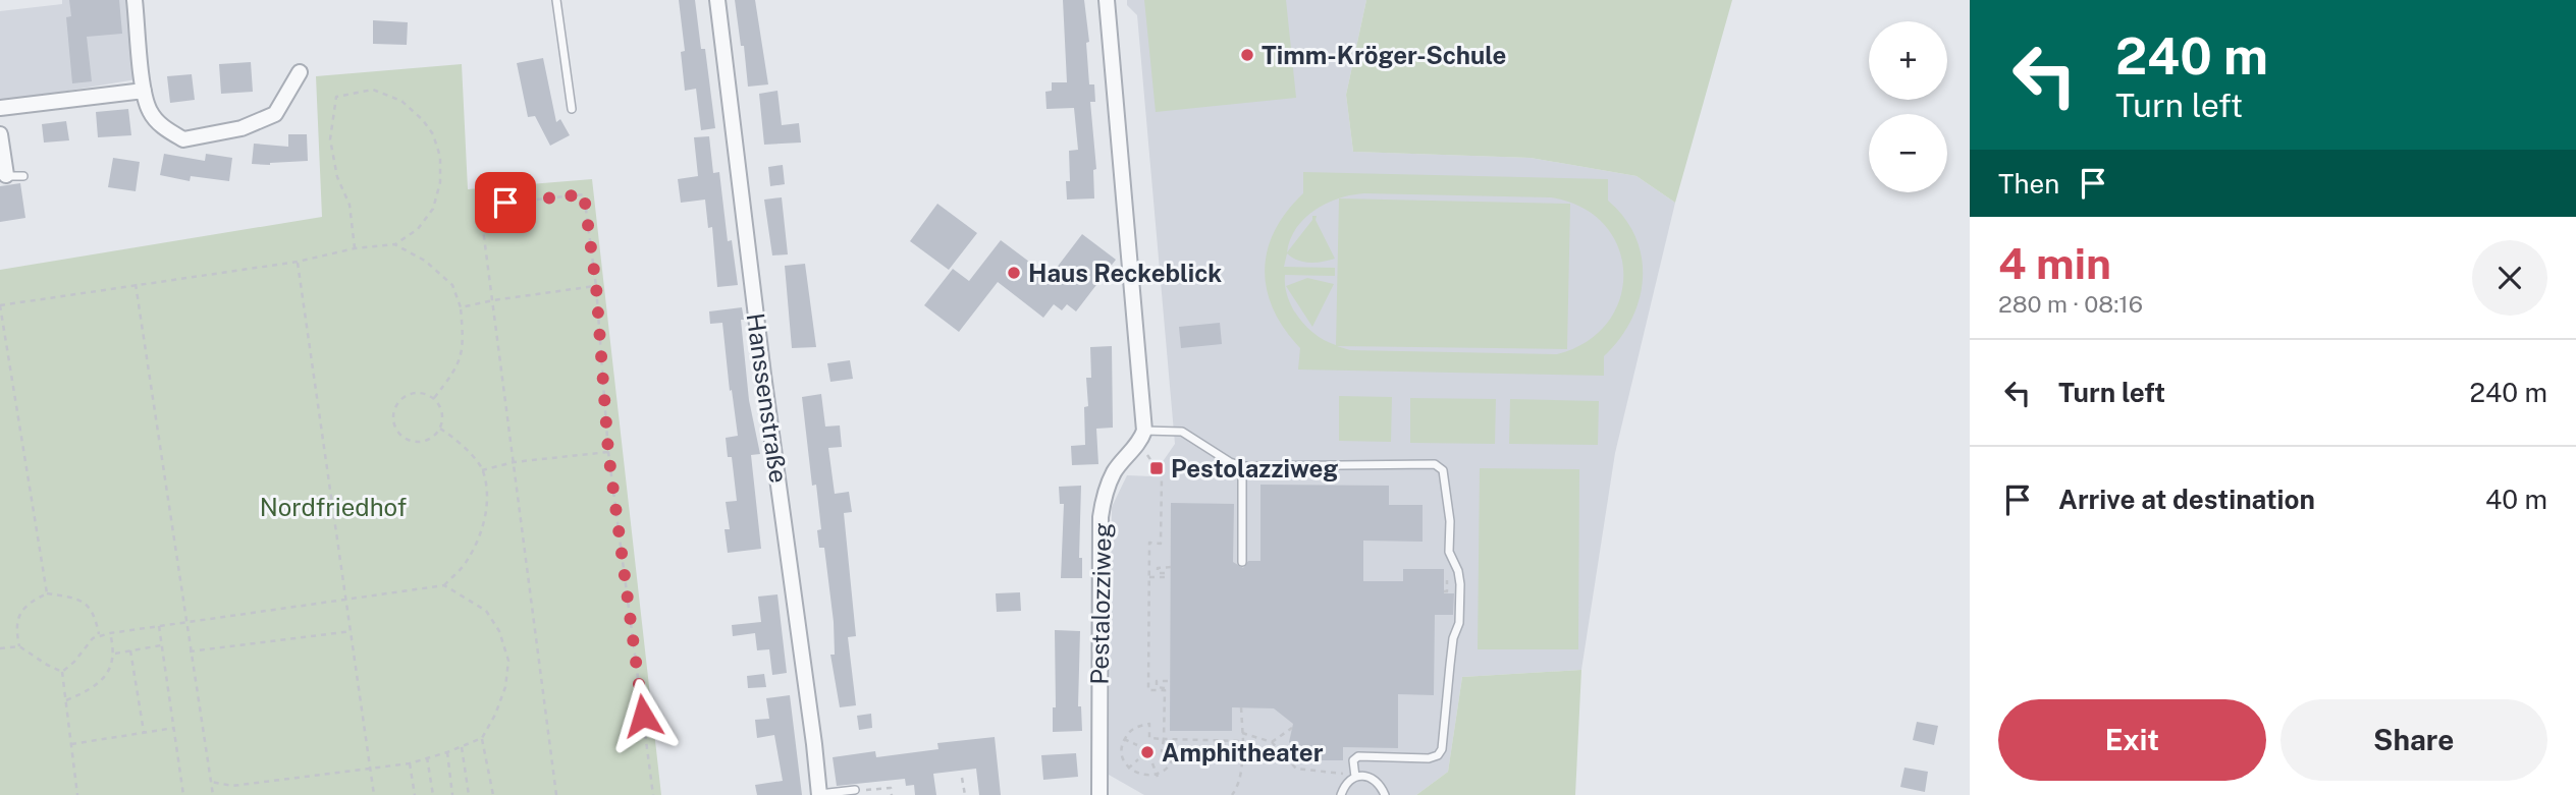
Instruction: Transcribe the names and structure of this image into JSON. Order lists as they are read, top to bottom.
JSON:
{
  "streets": {
    "street": ["Hanssenstraße", "Pestalozziweg"]
  },
  "parks": ["Nordfriedhof"],
  "places": {
    "other": ["Timm-Kröger-Schule", "Haus Reckeblick", "Amphitheater"],
    "transit": ["Pestolazziweg"]
  },
  "page": {
    "turn": ["240 m", "Turn left"],
    "map_buttons": ["+", "−"],
    "then": "Then",
    "heading": ["4 min", "280 m · 08:16"],
    "list": [
      {
        "name": "Turn left",
        "value": "240 m"
      },
      {
        "name": "Arrive at destination",
        "value": "40 m"
      }
    ],
    "buttons": ["Exit", "Share"]
  }
}
